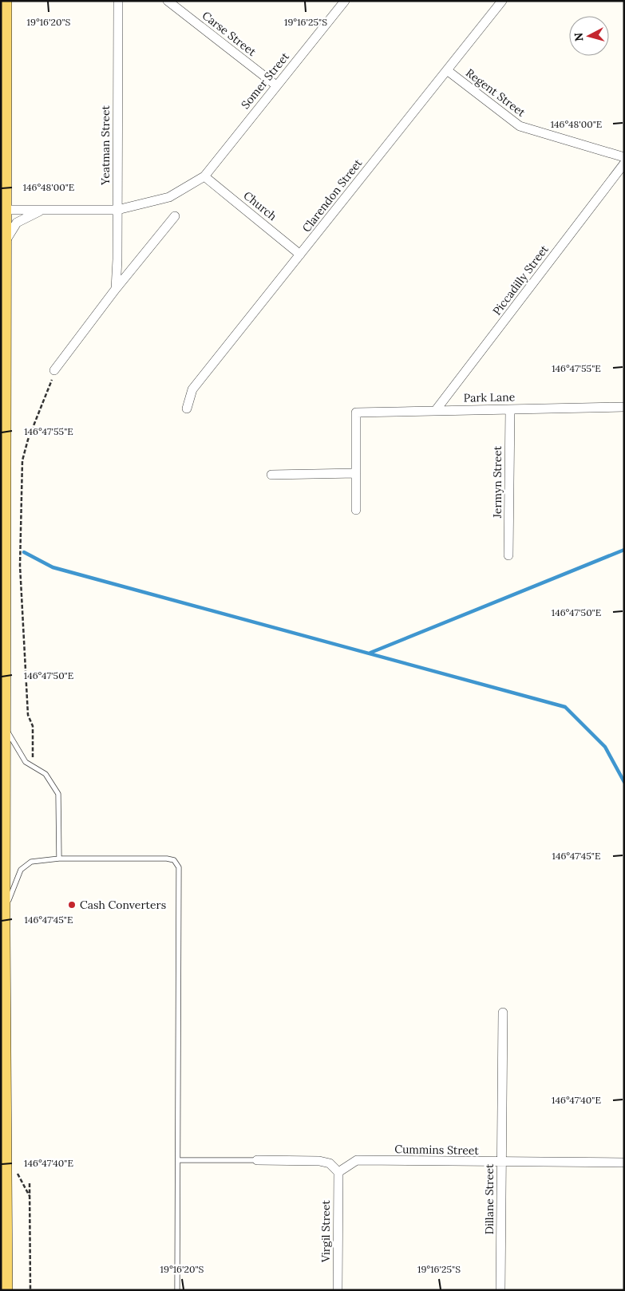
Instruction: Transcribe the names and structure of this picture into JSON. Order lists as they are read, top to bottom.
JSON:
{
  "streets": {
    "street": [
      "Carse Street",
      "Somer Street",
      "Regent Street",
      "Yeatman Street",
      "Clarendon Street",
      "Church",
      "Piccadilly Street",
      "Park Lane",
      "Jermyn Street",
      "Cummins Street",
      "Dillane Street",
      "Virgil Street"
    ]
  },
  "crossings": [
    ["Carse Street", "Somer Street"],
    ["Somer Street", "Yeatman Street"],
    ["Somer Street", "Church"],
    ["Regent Street", "Clarendon Street"],
    ["Clarendon Street", "Church"],
    ["Piccadilly Street", "Park Lane"],
    ["Park Lane", "Jermyn Street"],
    ["Cummins Street", "Dillane Street"],
    ["Cummins Street", "Virgil Street"]
  ],
  "places": ["Cash Converters"],
  "north": "left",
  "coordinates": [
    "19°16'20\"S",
    "19°16'25\"S",
    "146°48'00\"E",
    "146°47'55\"E",
    "146°47'50\"E",
    "146°47'45\"E",
    "146°47'40\"E"
  ]
}
